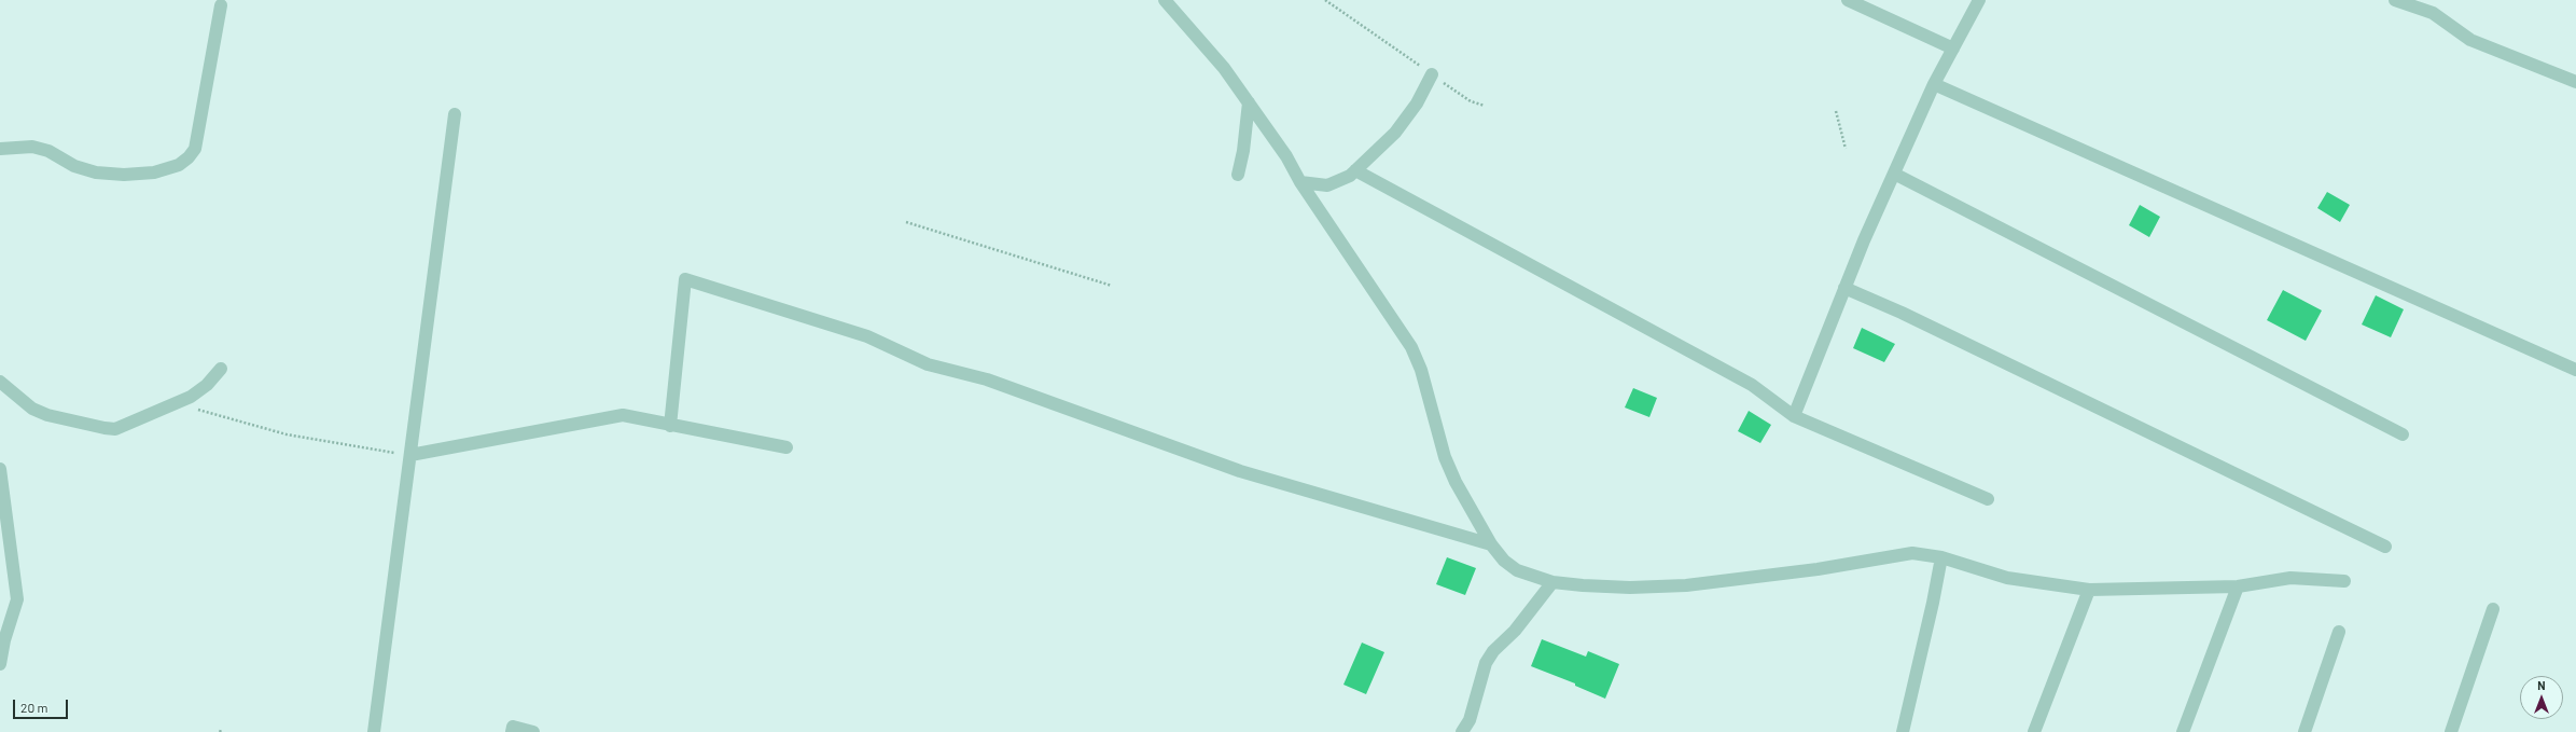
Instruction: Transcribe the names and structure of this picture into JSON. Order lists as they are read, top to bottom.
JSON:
{
  "scale_bar": "20 m",
  "north": "top"
}
